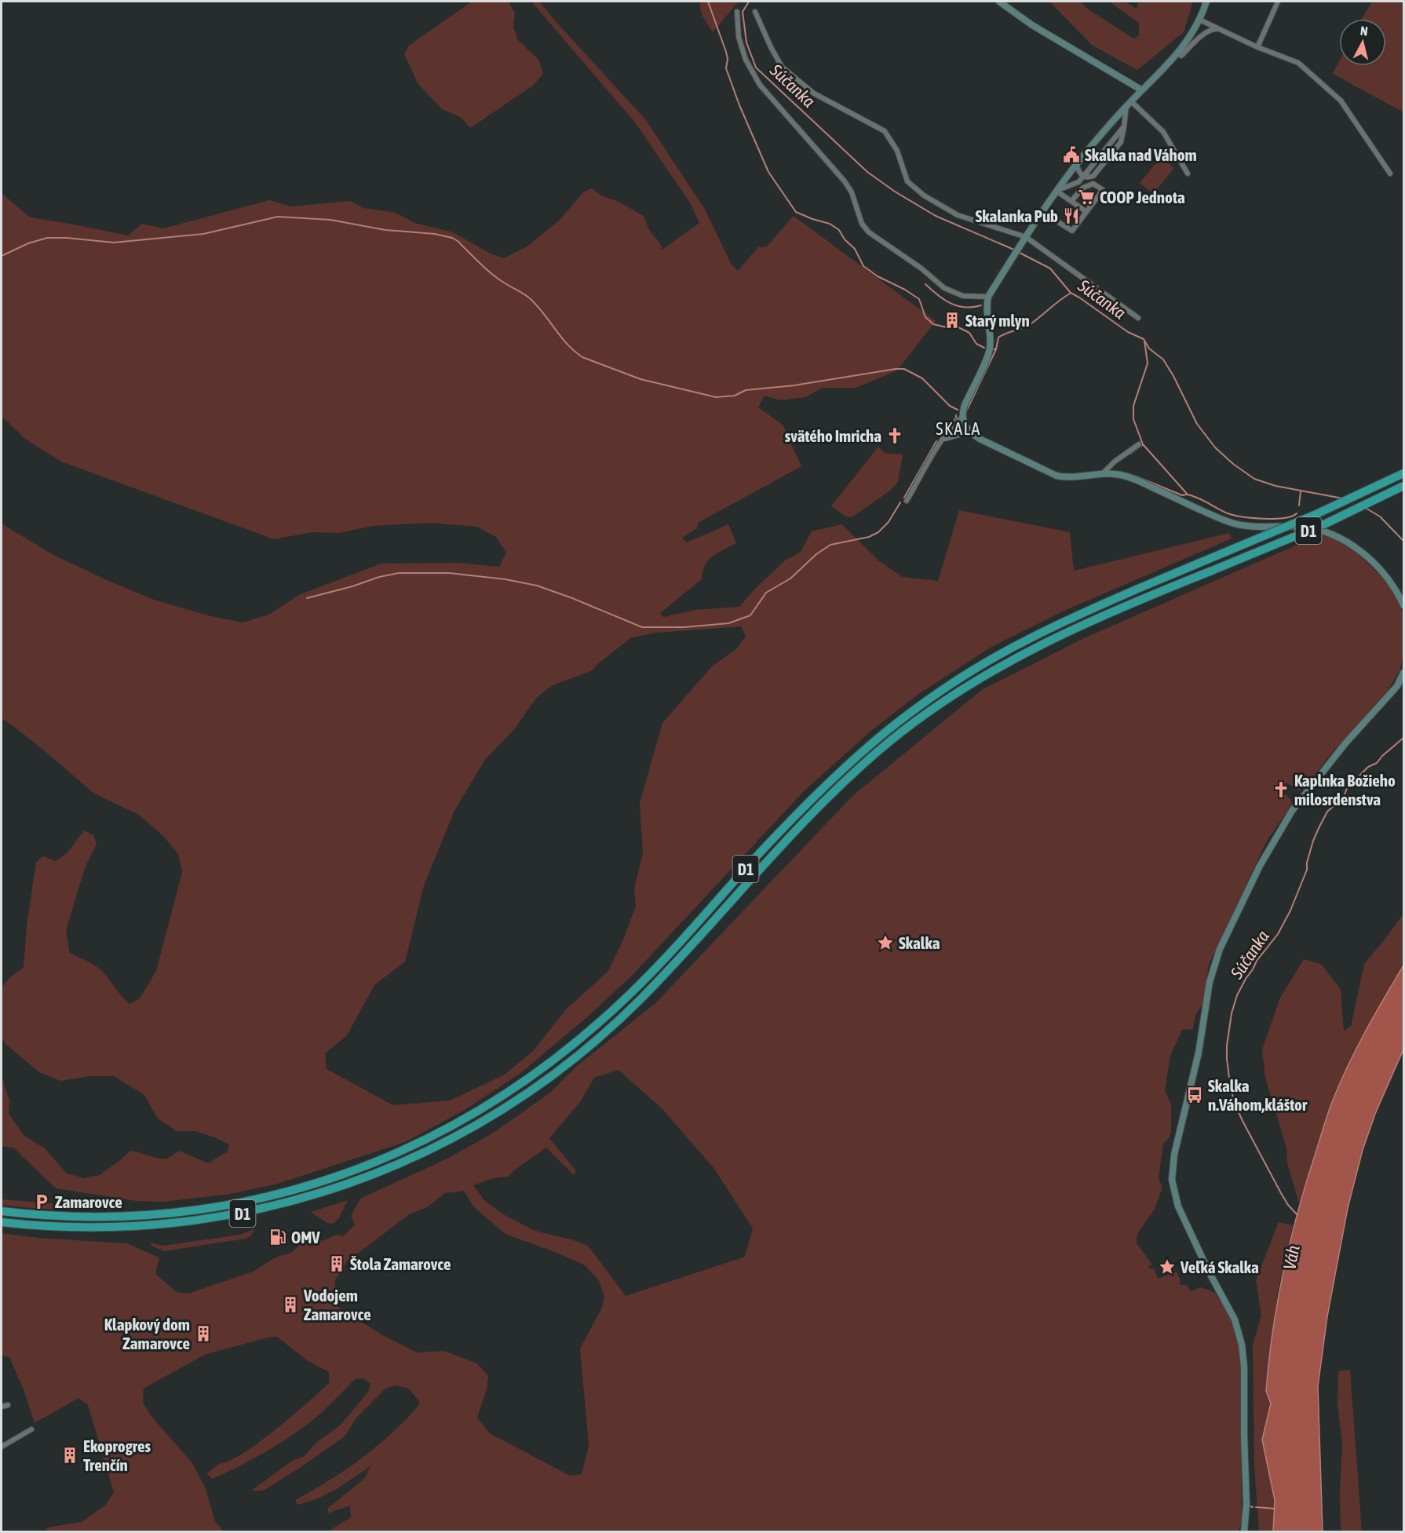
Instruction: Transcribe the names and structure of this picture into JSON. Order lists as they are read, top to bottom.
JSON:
{
  "streets": {
    "highway": ["D1"]
  },
  "districts": ["SKALA"],
  "water": ["Súčanka", "Váh"],
  "places": {
    "public building": ["Skalka nad Váhom"],
    "supermarket": ["COOP Jednota"],
    "restaurant": ["Skalanka Pub"],
    "building": [
      "Starý mlyn",
      "Štola Zamarovce",
      "Vodojem Zamarovce",
      "Klapkový dom Zamarovce",
      "Ekoprogres Trenčín"
    ],
    "church": ["svätého Imricha", "Kaplnka Božieho milosrdenstva"],
    "place": ["Skalka", "Veľká Skalka"],
    "bus stop": ["Skalka n.Váhom,kláštor"],
    "parking": ["Zamarovce"],
    "fuel station": ["OMV"]
  },
  "north": "top"
}
